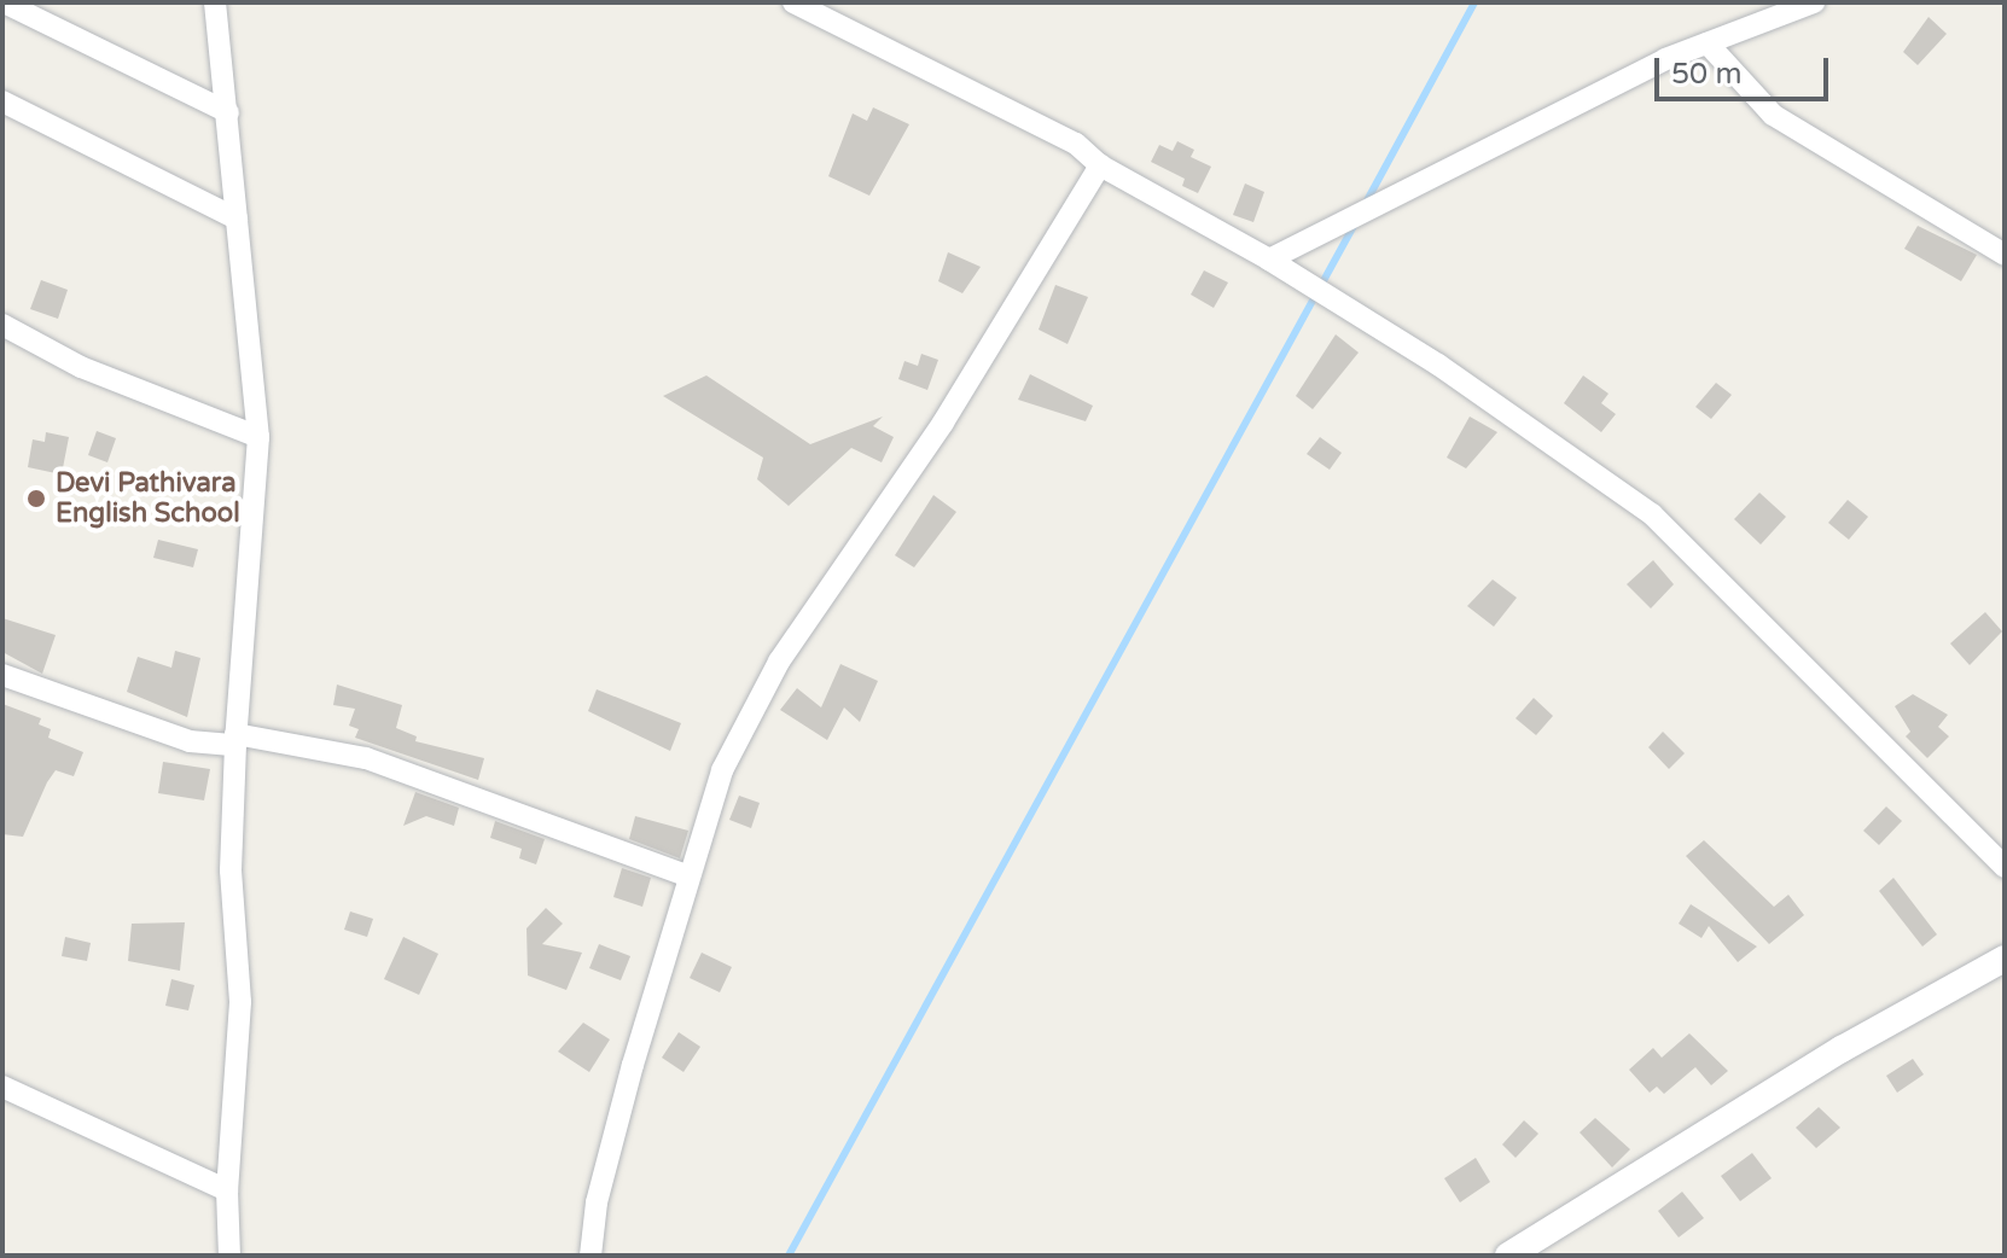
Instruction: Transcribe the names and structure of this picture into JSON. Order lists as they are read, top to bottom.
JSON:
{
  "places": ["Devi Pathivara English School"],
  "scale_bar": "50 m"
}
